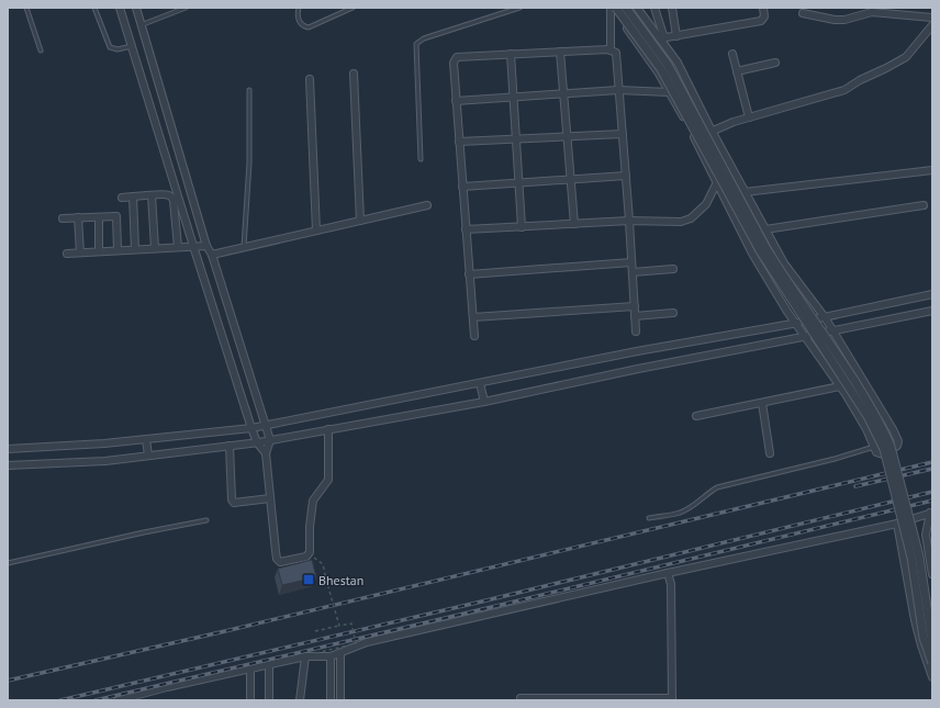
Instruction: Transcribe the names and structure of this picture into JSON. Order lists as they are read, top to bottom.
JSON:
{
  "places": {
    "transit": ["Bhestan"]
  }
}
